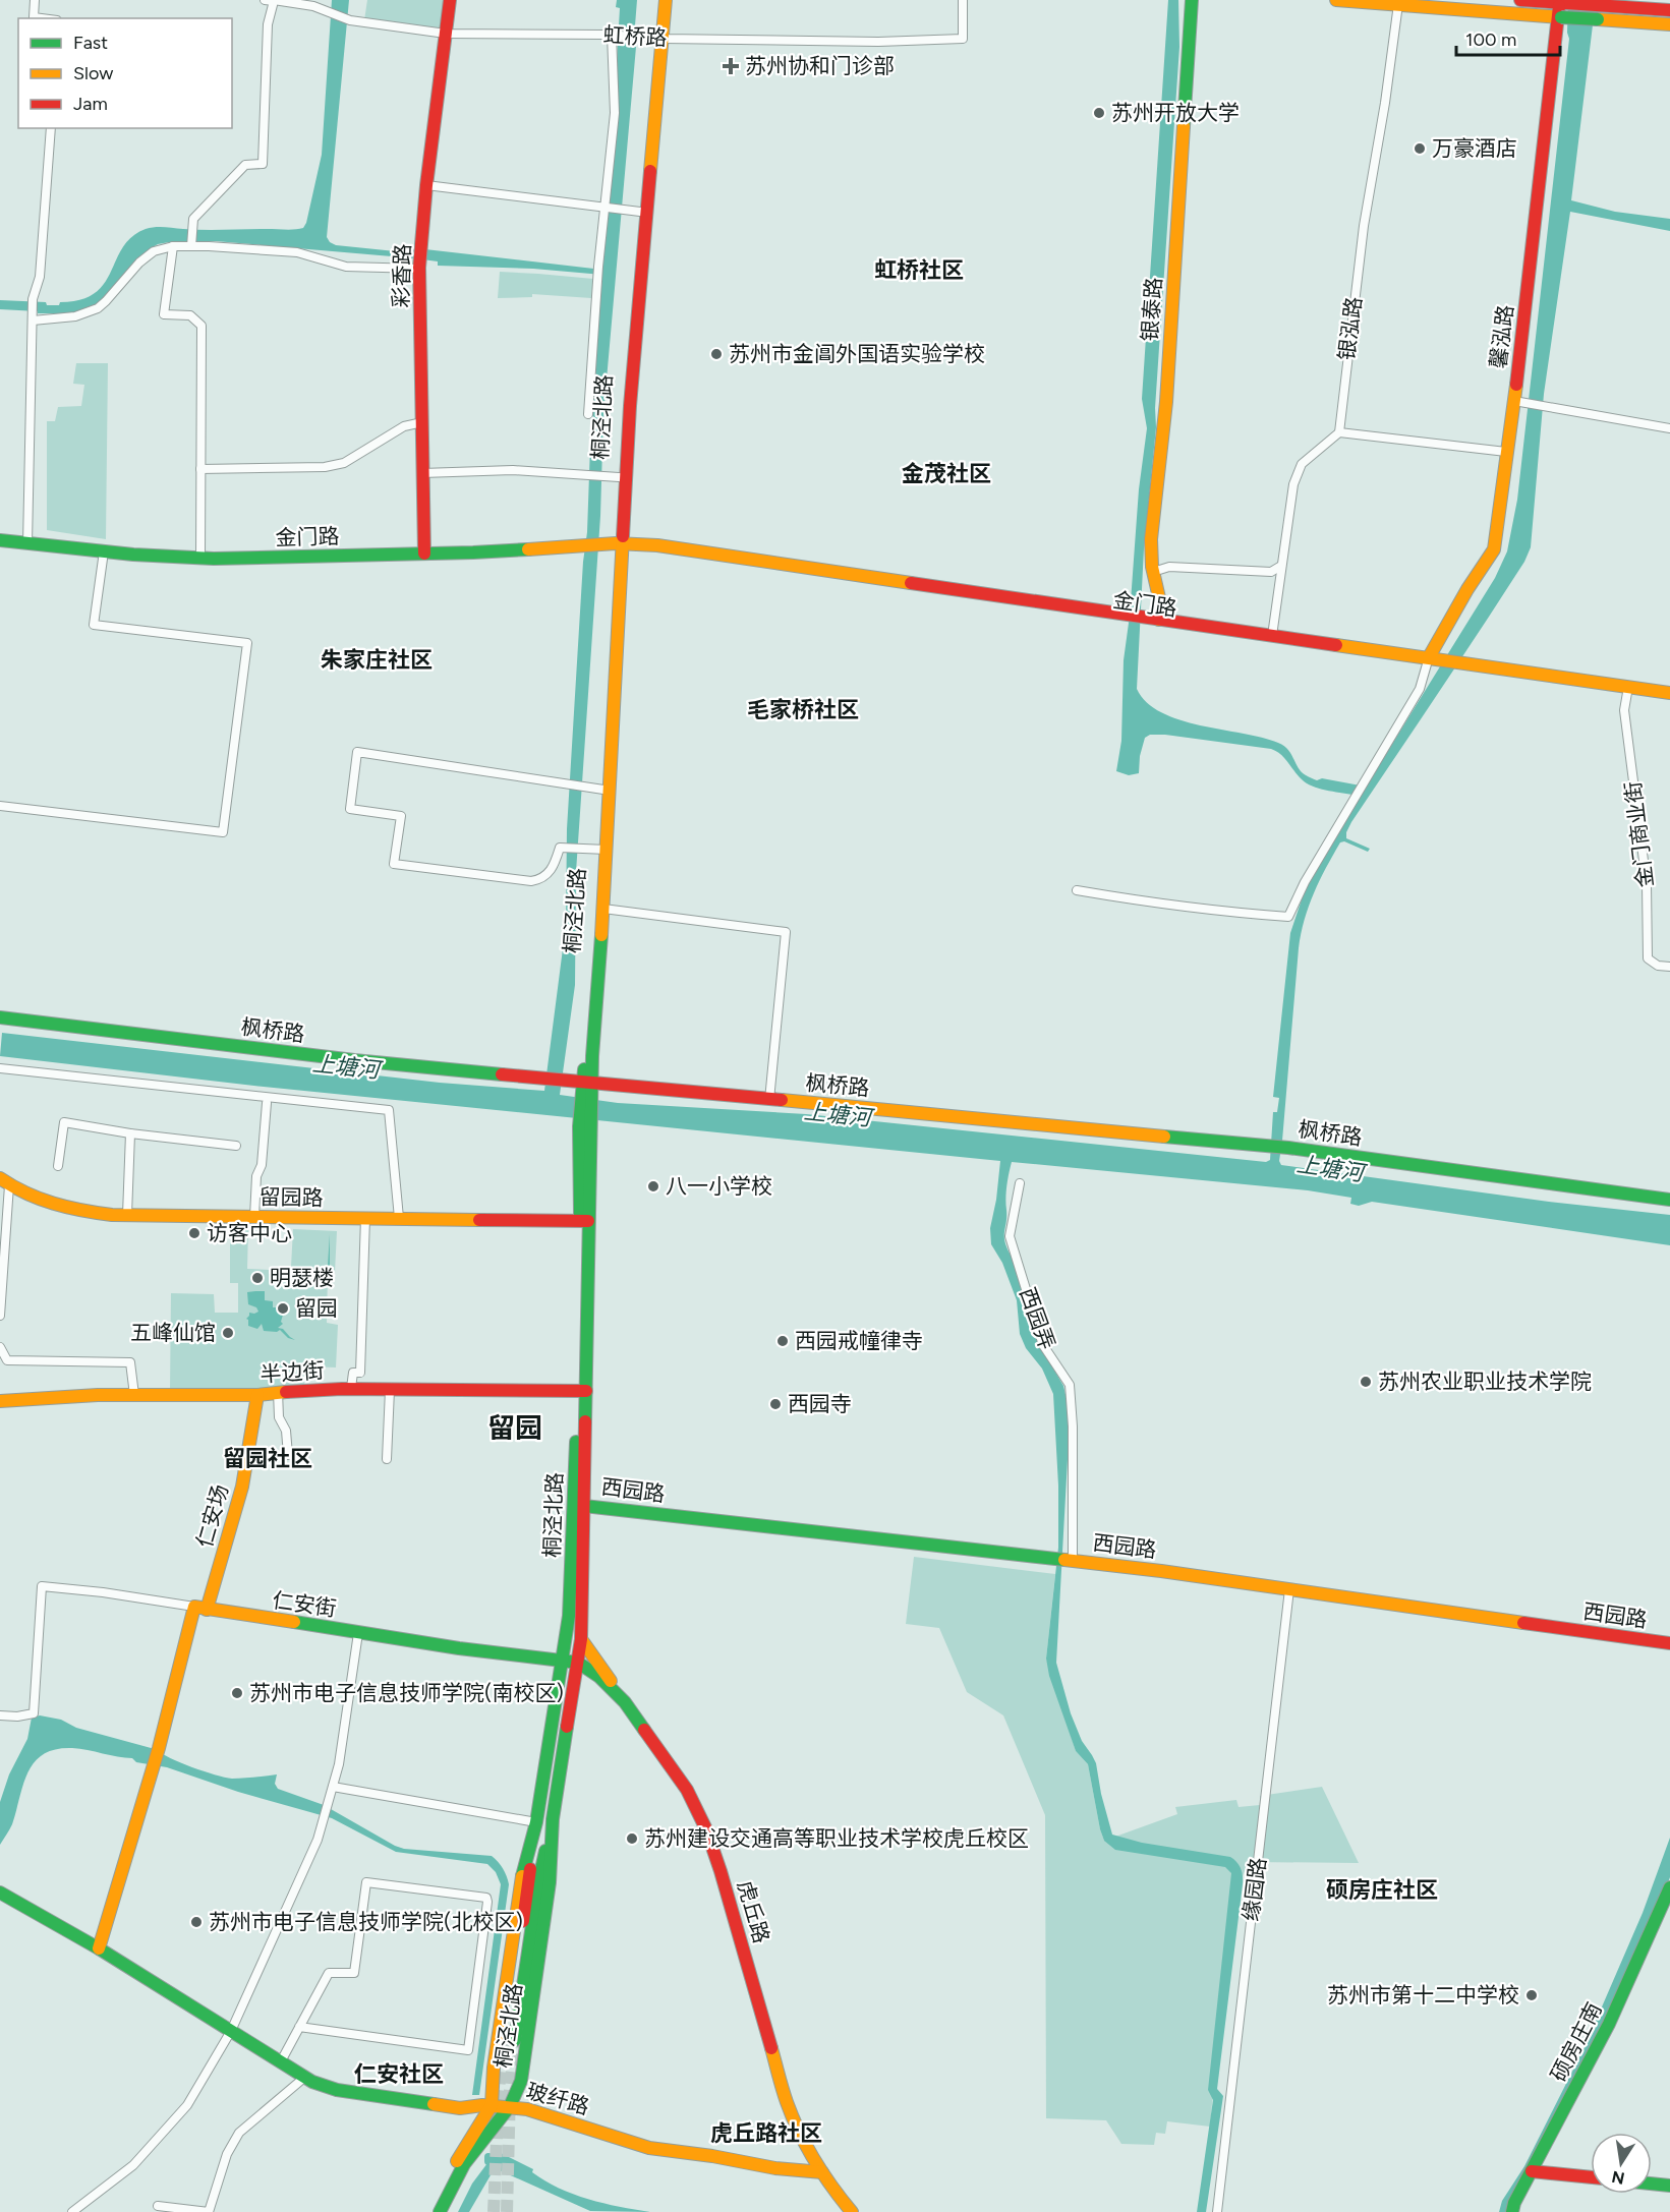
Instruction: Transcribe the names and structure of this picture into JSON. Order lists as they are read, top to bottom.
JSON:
{
  "streets": {
    "main road": [
      "彩香路",
      "银泰路",
      "馨泓路",
      "桐泾北路",
      "金门路",
      "枫桥路",
      "留园路",
      "半边街",
      "西园路",
      "仁安场",
      "仁安街",
      "虎丘路",
      "硕房庄南",
      "玻纤路"
    ],
    "street": [
      "虹桥路",
      "银泓路",
      "金门商业街",
      "西园弄",
      "缘园路"
    ]
  },
  "crossings": [
    ["虹桥路", "彩香路"],
    ["虹桥路", "桐泾北路"],
    ["彩香路", "金门路"],
    ["银泰路", "金门路"],
    ["馨泓路", "金门路"],
    ["桐泾北路", "金门路"],
    ["桐泾北路", "枫桥路"],
    ["桐泾北路", "留园路"],
    ["桐泾北路", "半边街"],
    ["桐泾北路", "西园路"],
    ["桐泾北路", "仁安街"],
    ["桐泾北路", "虎丘路"],
    ["桐泾北路", "玻纤路"],
    ["金门路", "金门商业街"],
    ["西园弄", "西园路"],
    ["半边街", "仁安场"],
    ["西园路", "缘园路"],
    ["仁安场", "仁安街"],
    ["仁安街", "虎丘路"],
    ["虎丘路", "玻纤路"]
  ],
  "districts": [
    "虹桥社区",
    "金茂社区",
    "朱家庄社区",
    "毛家桥社区",
    "留园",
    "留园社区",
    "硕房庄社区",
    "仁安社区",
    "虎丘路社区"
  ],
  "water": ["上塘河"],
  "places": {
    "health": ["苏州协和门诊部"],
    "other": [
      "苏州开放大学",
      "万豪酒店",
      "苏州市金阊外国语实验学校",
      "八一小学校",
      "访客中心",
      "明瑟楼",
      "留园",
      "五峰仙馆",
      "西园戒幢律寺",
      "苏州农业职业技术学院",
      "西园寺",
      "苏州市电子信息技师学院(南校区)",
      "苏州建设交通高等职业技术学校虎丘校区",
      "苏州市电子信息技师学院(北校区)",
      "苏州市第十二中学校"
    ]
  },
  "legend": ["Fast", "Slow", "Jam"],
  "scale_bar": "100 m",
  "north": "bottom"
}
